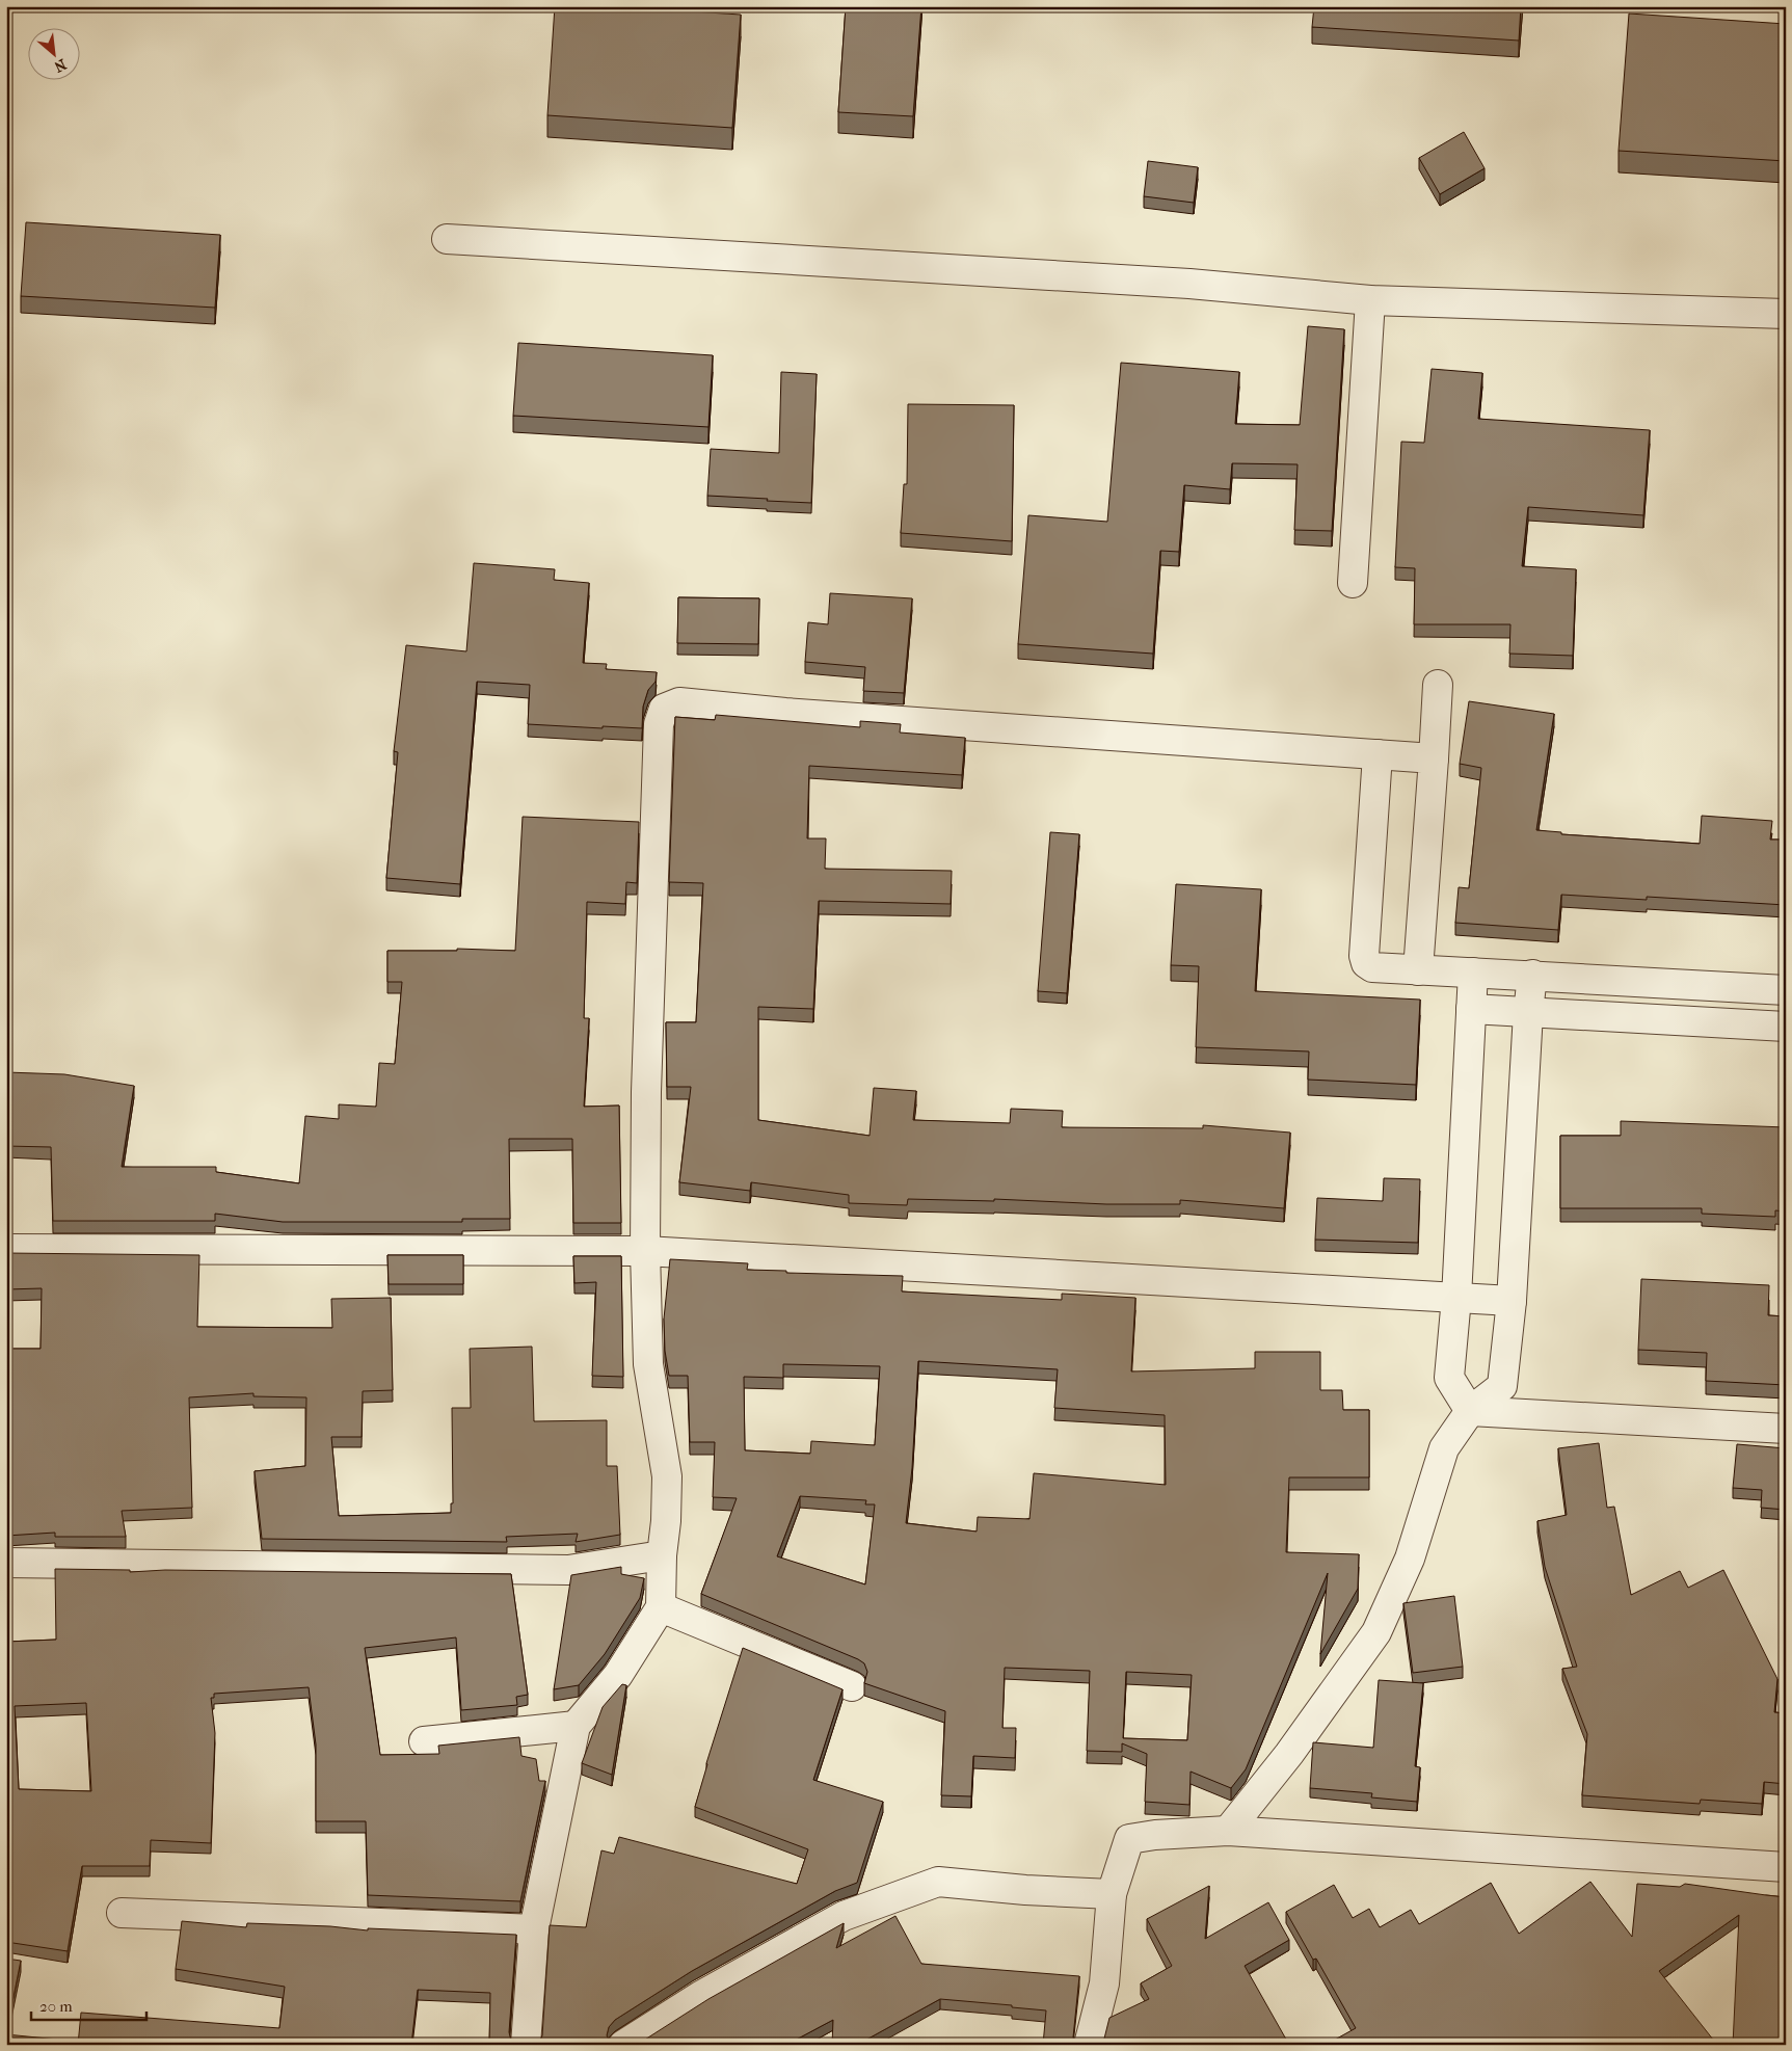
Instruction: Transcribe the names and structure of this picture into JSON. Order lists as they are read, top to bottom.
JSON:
{
  "scale_bar": "20 m",
  "north": "bottom right"
}
